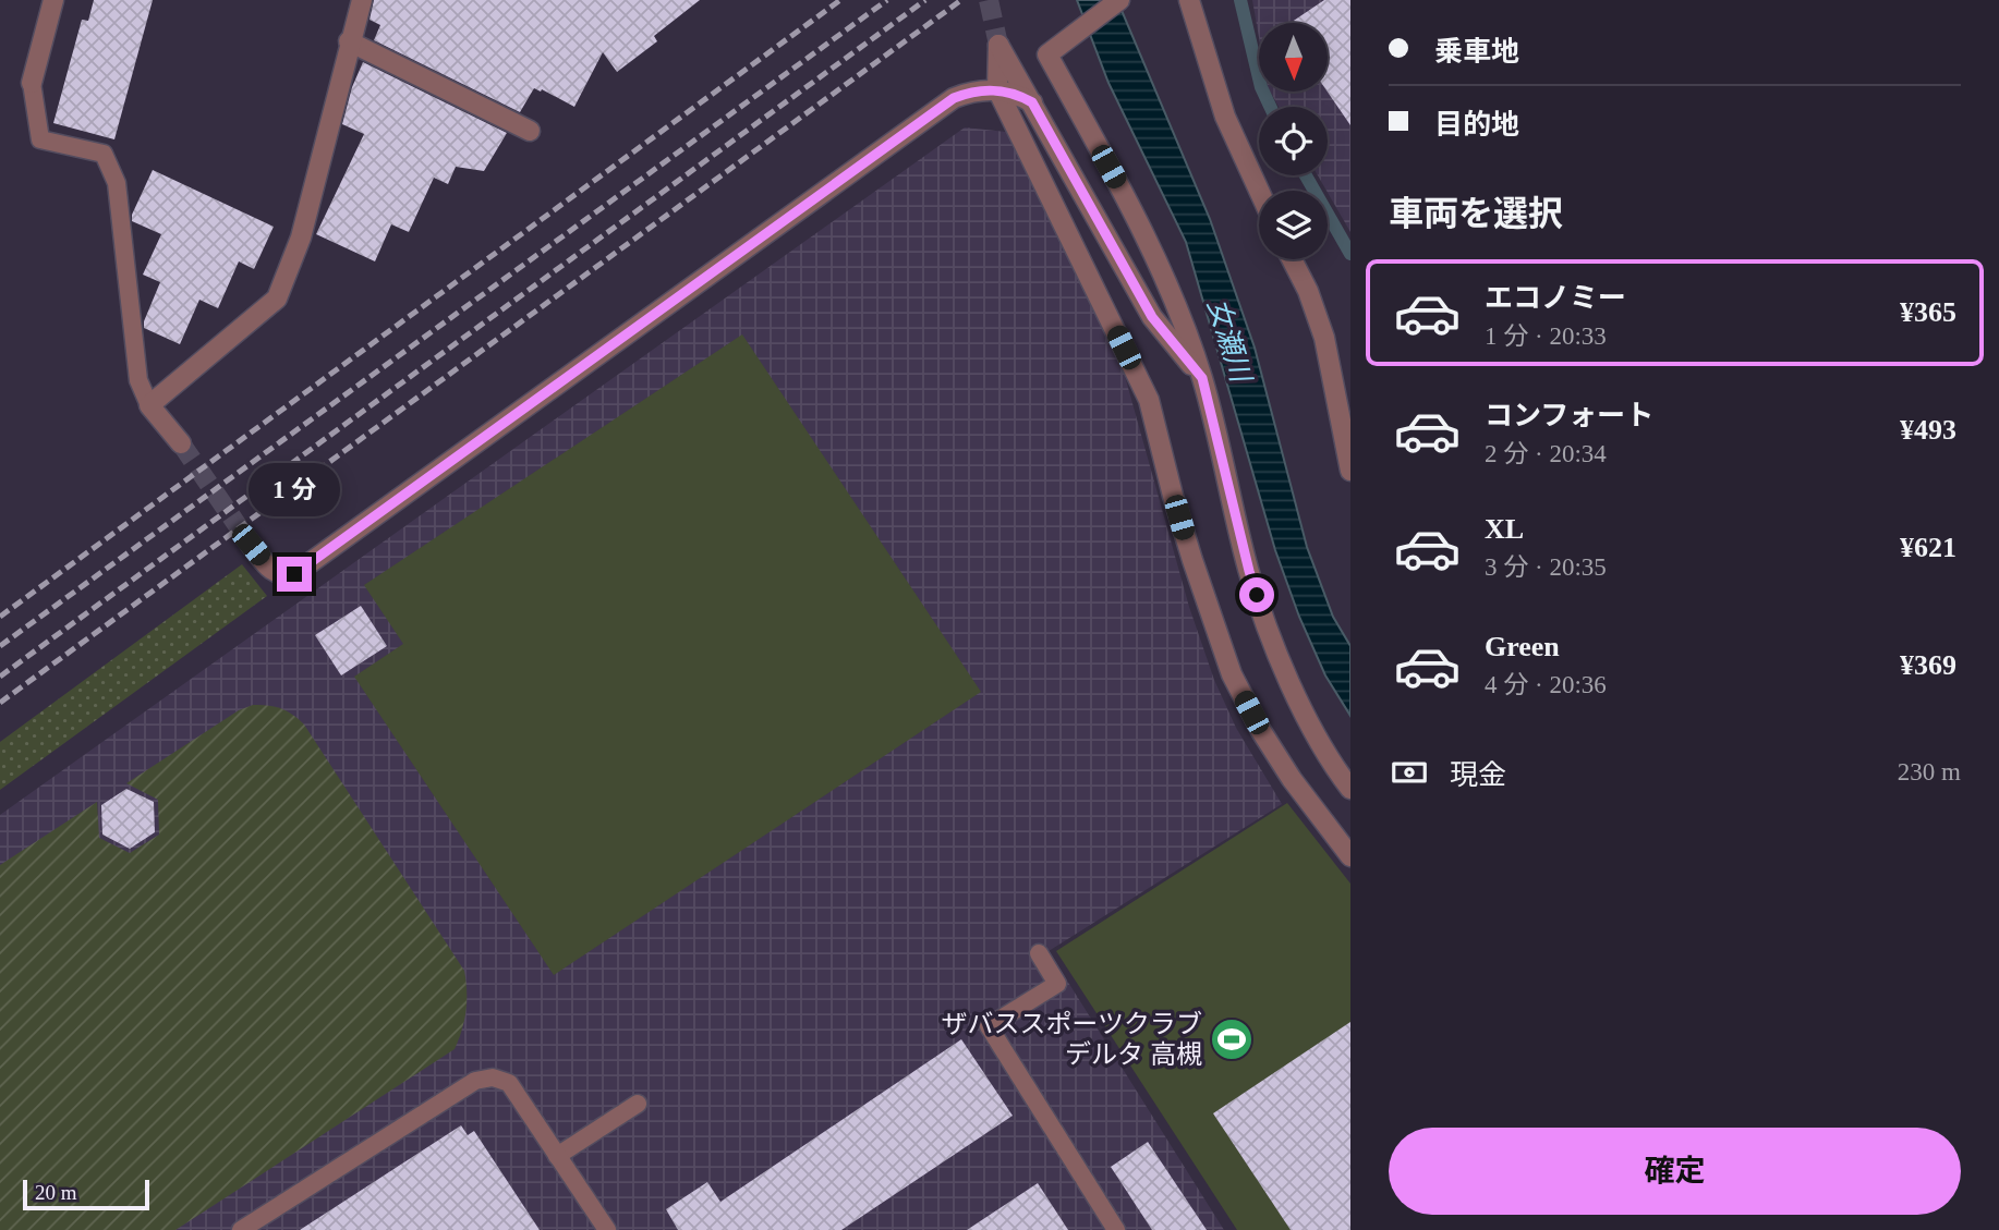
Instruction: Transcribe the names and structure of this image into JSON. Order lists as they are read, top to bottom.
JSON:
{
  "water": ["女瀬川"],
  "places": {
    "sports": ["ザバススポーツクラブ デルタ 高槻"]
  },
  "scale_bar": "20 m",
  "north": "bottom",
  "page": {
    "banner": ["乗車地", "目的地"],
    "heading": "車両を選択",
    "list": [
      {
        "name": "エコノミー",
        "note": "1 分 · 20:33",
        "value": "¥365"
      },
      {
        "name": "コンフォート",
        "note": "2 分 · 20:34",
        "value": "¥493"
      },
      {
        "name": "XL",
        "note": "3 分 · 20:35",
        "value": "¥621"
      },
      {
        "name": "Green",
        "note": "4 分 · 20:36",
        "value": "¥369"
      }
    ],
    "bubble": "1 分",
    "pay": ["現金", "230 m"],
    "buttons": "確定",
    "scale": "20 m"
  }
}
